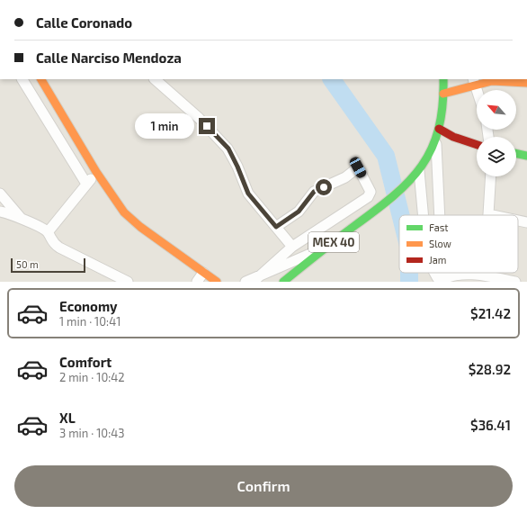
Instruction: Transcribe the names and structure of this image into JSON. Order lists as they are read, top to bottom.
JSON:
{
  "streets": {
    "street": ["MEX 40"]
  },
  "legend": ["Fast", "Slow", "Jam"],
  "scale_bar": "50 m",
  "north": "top left",
  "page": {
    "banner": ["Calle Coronado", "Calle Narciso Mendoza"],
    "bubble": "1 min",
    "scale": "50 m",
    "list": [
      {
        "name": "Economy",
        "note": "1 min · 10:41",
        "value": "$21.42"
      },
      {
        "name": "Comfort",
        "note": "2 min · 10:42",
        "value": "$28.92"
      },
      {
        "name": "XL",
        "note": "3 min · 10:43",
        "value": "$36.41"
      }
    ],
    "buttons": "Confirm"
  }
}
